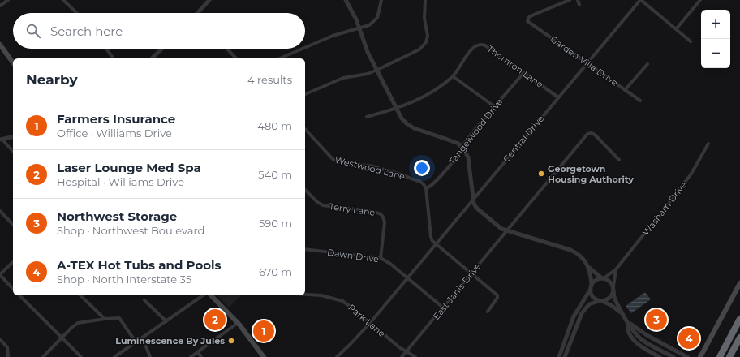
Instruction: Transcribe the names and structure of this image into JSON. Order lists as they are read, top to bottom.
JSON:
{
  "streets": {
    "street": [
      "Garden Villa Drive",
      "Thornton Lane",
      "Tangelwood Drive",
      "Central Drive",
      "Westwood Lane",
      "Washam Drive",
      "Terry Lane",
      "Dawn Drive",
      "East Janis Drive",
      "Park Lane"
    ]
  },
  "crossings": [
    ["Garden Villa Drive", "Central Drive"],
    ["Thornton Lane", "Tangelwood Drive"],
    ["Thornton Lane", "Central Drive"],
    ["Tangelwood Drive", "Westwood Lane"],
    ["Central Drive", "Dawn Drive"],
    ["Central Drive", "Park Lane"],
    ["Terry Lane", "Dawn Drive"],
    ["Dawn Drive", "East Janis Drive"],
    ["East Janis Drive", "Park Lane"]
  ],
  "places": ["Georgetown Housing Authority", "Luminescence By Jules"],
  "page": {
    "map_buttons": ["+", "−"],
    "search": "Search here",
    "heading": ["Nearby", "4 results"],
    "list": [
      {
        "mark": "1",
        "name": "Farmers Insurance",
        "note": "Office · Williams Drive",
        "value": "480 m"
      },
      {
        "mark": "2",
        "name": "Laser Lounge Med Spa",
        "note": "Hospital · Williams Drive",
        "value": "540 m"
      },
      {
        "mark": "3",
        "name": "Northwest Storage",
        "note": "Shop · Northwest Boulevard",
        "value": "590 m"
      },
      {
        "mark": "4",
        "name": "A-TEX Hot Tubs and Pools",
        "note": "Shop · North Interstate 35",
        "value": "670 m"
      }
    ],
    "pins": [
      "2",
      "3",
      "1",
      "4"
    ]
  }
}
